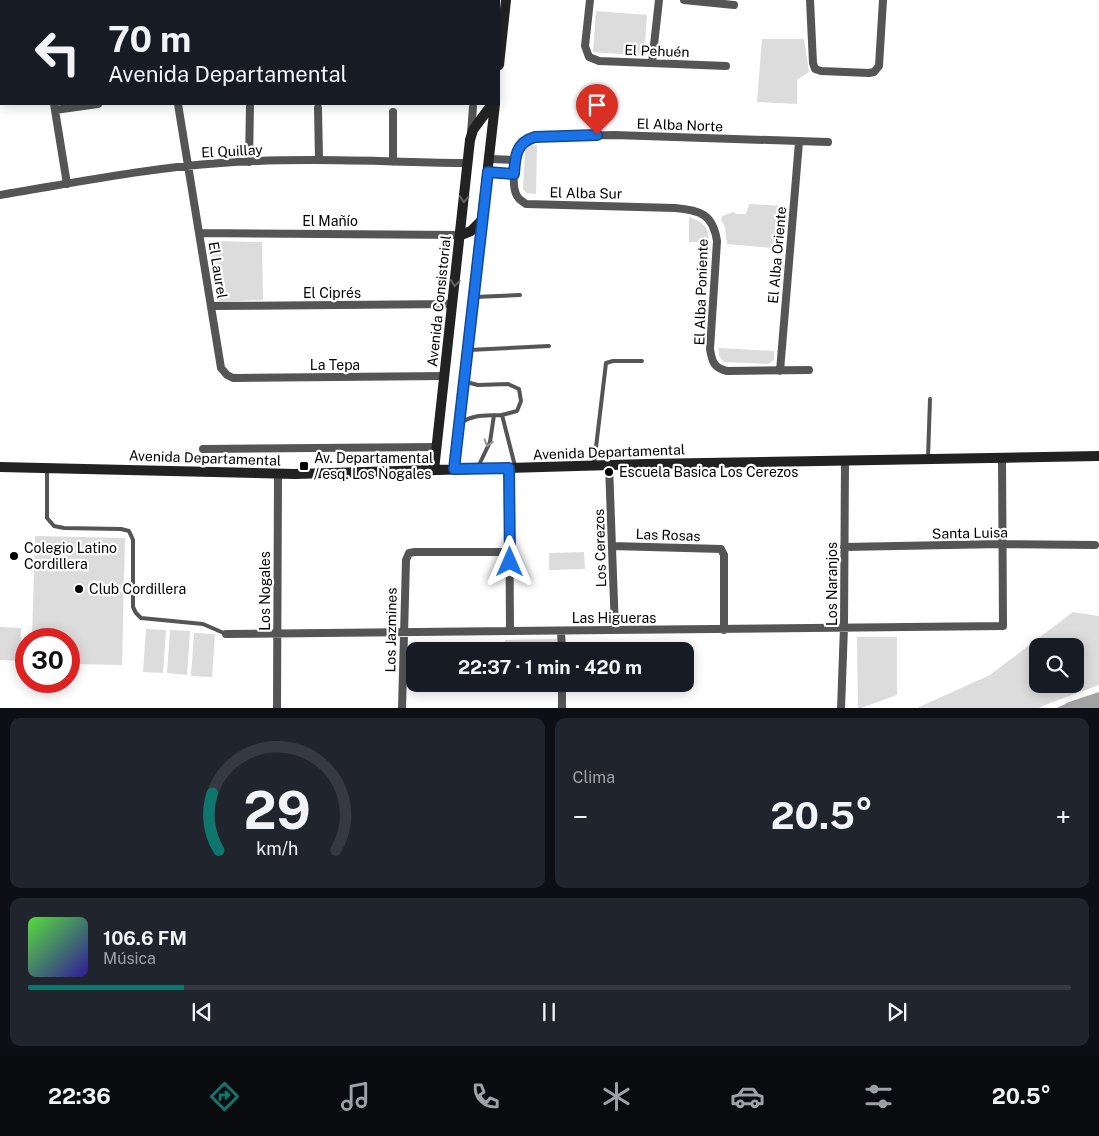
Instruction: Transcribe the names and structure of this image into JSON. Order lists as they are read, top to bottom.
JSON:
{
  "streets": {
    "street": [
      "El Pehuén",
      "El Alba Norte",
      "El Quillay",
      "El Alba Sur",
      "El Mañío",
      "El Alba Oriente",
      "El Laurel",
      "El Alba Poniente",
      "El Ciprés",
      "Avenida Consistorial",
      "La Tepa",
      "Avenida Departamental",
      "Santa Luisa",
      "Las Rosas",
      "Los Cerezos",
      "Los Naranjos",
      "Los Nogales",
      "Las Higueras",
      "Los Jazmines"
    ]
  },
  "crossings": [
    ["El Alba Norte", "El Alba Sur"],
    ["El Alba Norte", "El Alba Oriente"],
    ["El Quillay", "El Laurel"],
    ["El Quillay", "Avenida Consistorial"],
    ["El Alba Sur", "El Alba Poniente"],
    ["El Mañío", "El Laurel"],
    ["El Mañío", "Avenida Consistorial"],
    ["El Alba Oriente", "El Alba Poniente"],
    ["El Laurel", "El Ciprés"],
    ["El Laurel", "La Tepa"],
    ["El Ciprés", "Avenida Consistorial"],
    ["Avenida Consistorial", "La Tepa"],
    ["Avenida Consistorial", "Avenida Departamental"],
    ["Avenida Departamental", "Los Cerezos"],
    ["Avenida Departamental", "Los Naranjos"],
    ["Avenida Departamental", "Los Nogales"],
    ["Santa Luisa", "Los Naranjos"],
    ["Santa Luisa", "Las Higueras"],
    ["Las Rosas", "Los Cerezos"],
    ["Las Rosas", "Las Higueras"],
    ["Los Cerezos", "Las Higueras"],
    ["Los Naranjos", "Las Higueras"],
    ["Los Nogales", "Las Higueras"],
    ["Las Higueras", "Los Jazmines"]
  ],
  "places": {
    "transit": ["Av. Departamental / esq. Los Nogales"],
    "other": ["Escuela Basica Los Cerezos", "Colegio Latino Cordillera", "Club Cordillera"]
  },
  "page": {
    "turn": ["70 m", "Avenida Departamental"],
    "limit": "30",
    "trip": "22:37 · 1 min · 420 m",
    "tile": "Clima",
    "heat": ["−", "20.5°", "+"],
    "song": ["106.6 FM", "Música"],
    "tabs": ["22:36", "20.5°"],
    "gauge": ["29", "km/h"]
  }
}
